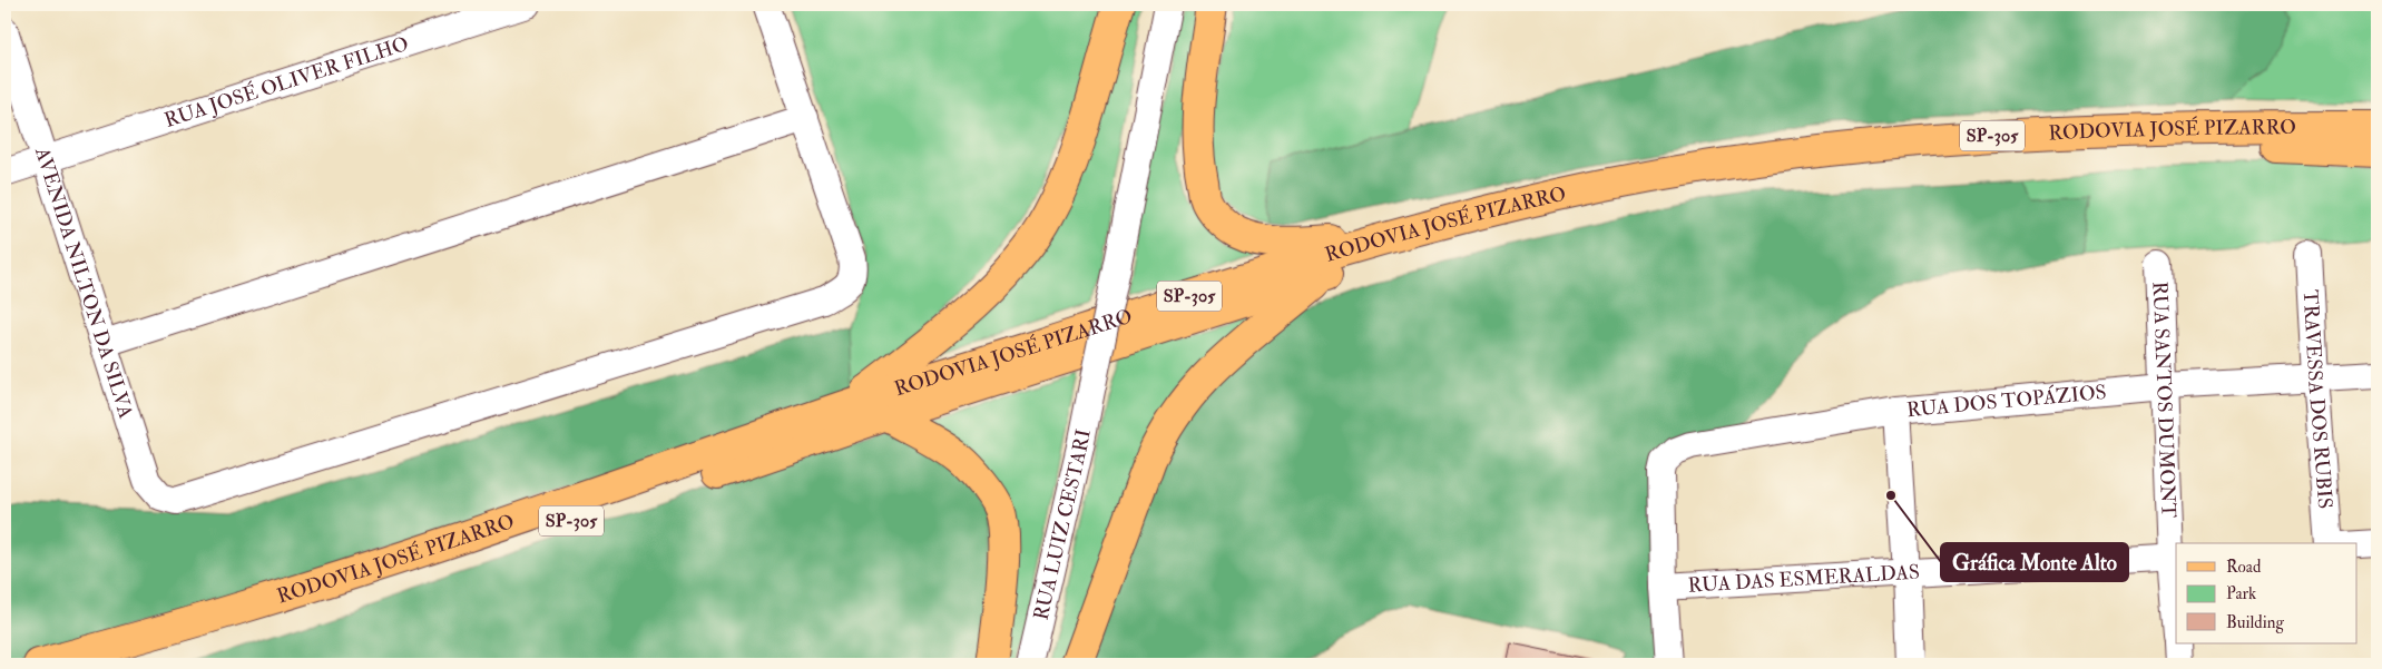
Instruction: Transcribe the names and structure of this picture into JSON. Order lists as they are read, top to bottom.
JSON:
{
  "streets": {
    "main road": ["RODOVIA JOSÉ PIZARRO", "SP-305"],
    "street": [
      "RUA JOSÉ OLIVER FILHO",
      "AVENIDA NILTON DA SILVA",
      "RUA SANTOS DUMONT",
      "TRAVESSA DOS RUBIS",
      "RUA DOS TOPÁZIOS",
      "RUA LUIZ CESTARI",
      "RUA DAS ESMERALDAS"
    ]
  },
  "crossings": [
    ["RUA JOSÉ OLIVER FILHO", "AVENIDA NILTON DA SILVA"],
    ["RUA SANTOS DUMONT", "RUA DOS TOPÁZIOS"],
    ["RUA SANTOS DUMONT", "RUA DAS ESMERALDAS"],
    ["TRAVESSA DOS RUBIS", "RUA DOS TOPÁZIOS"],
    ["RUA DOS TOPÁZIOS", "RUA DAS ESMERALDAS"]
  ],
  "places": ["Gráfica Monte Alto"],
  "legend": ["Road", "Park", "Building"]
}
